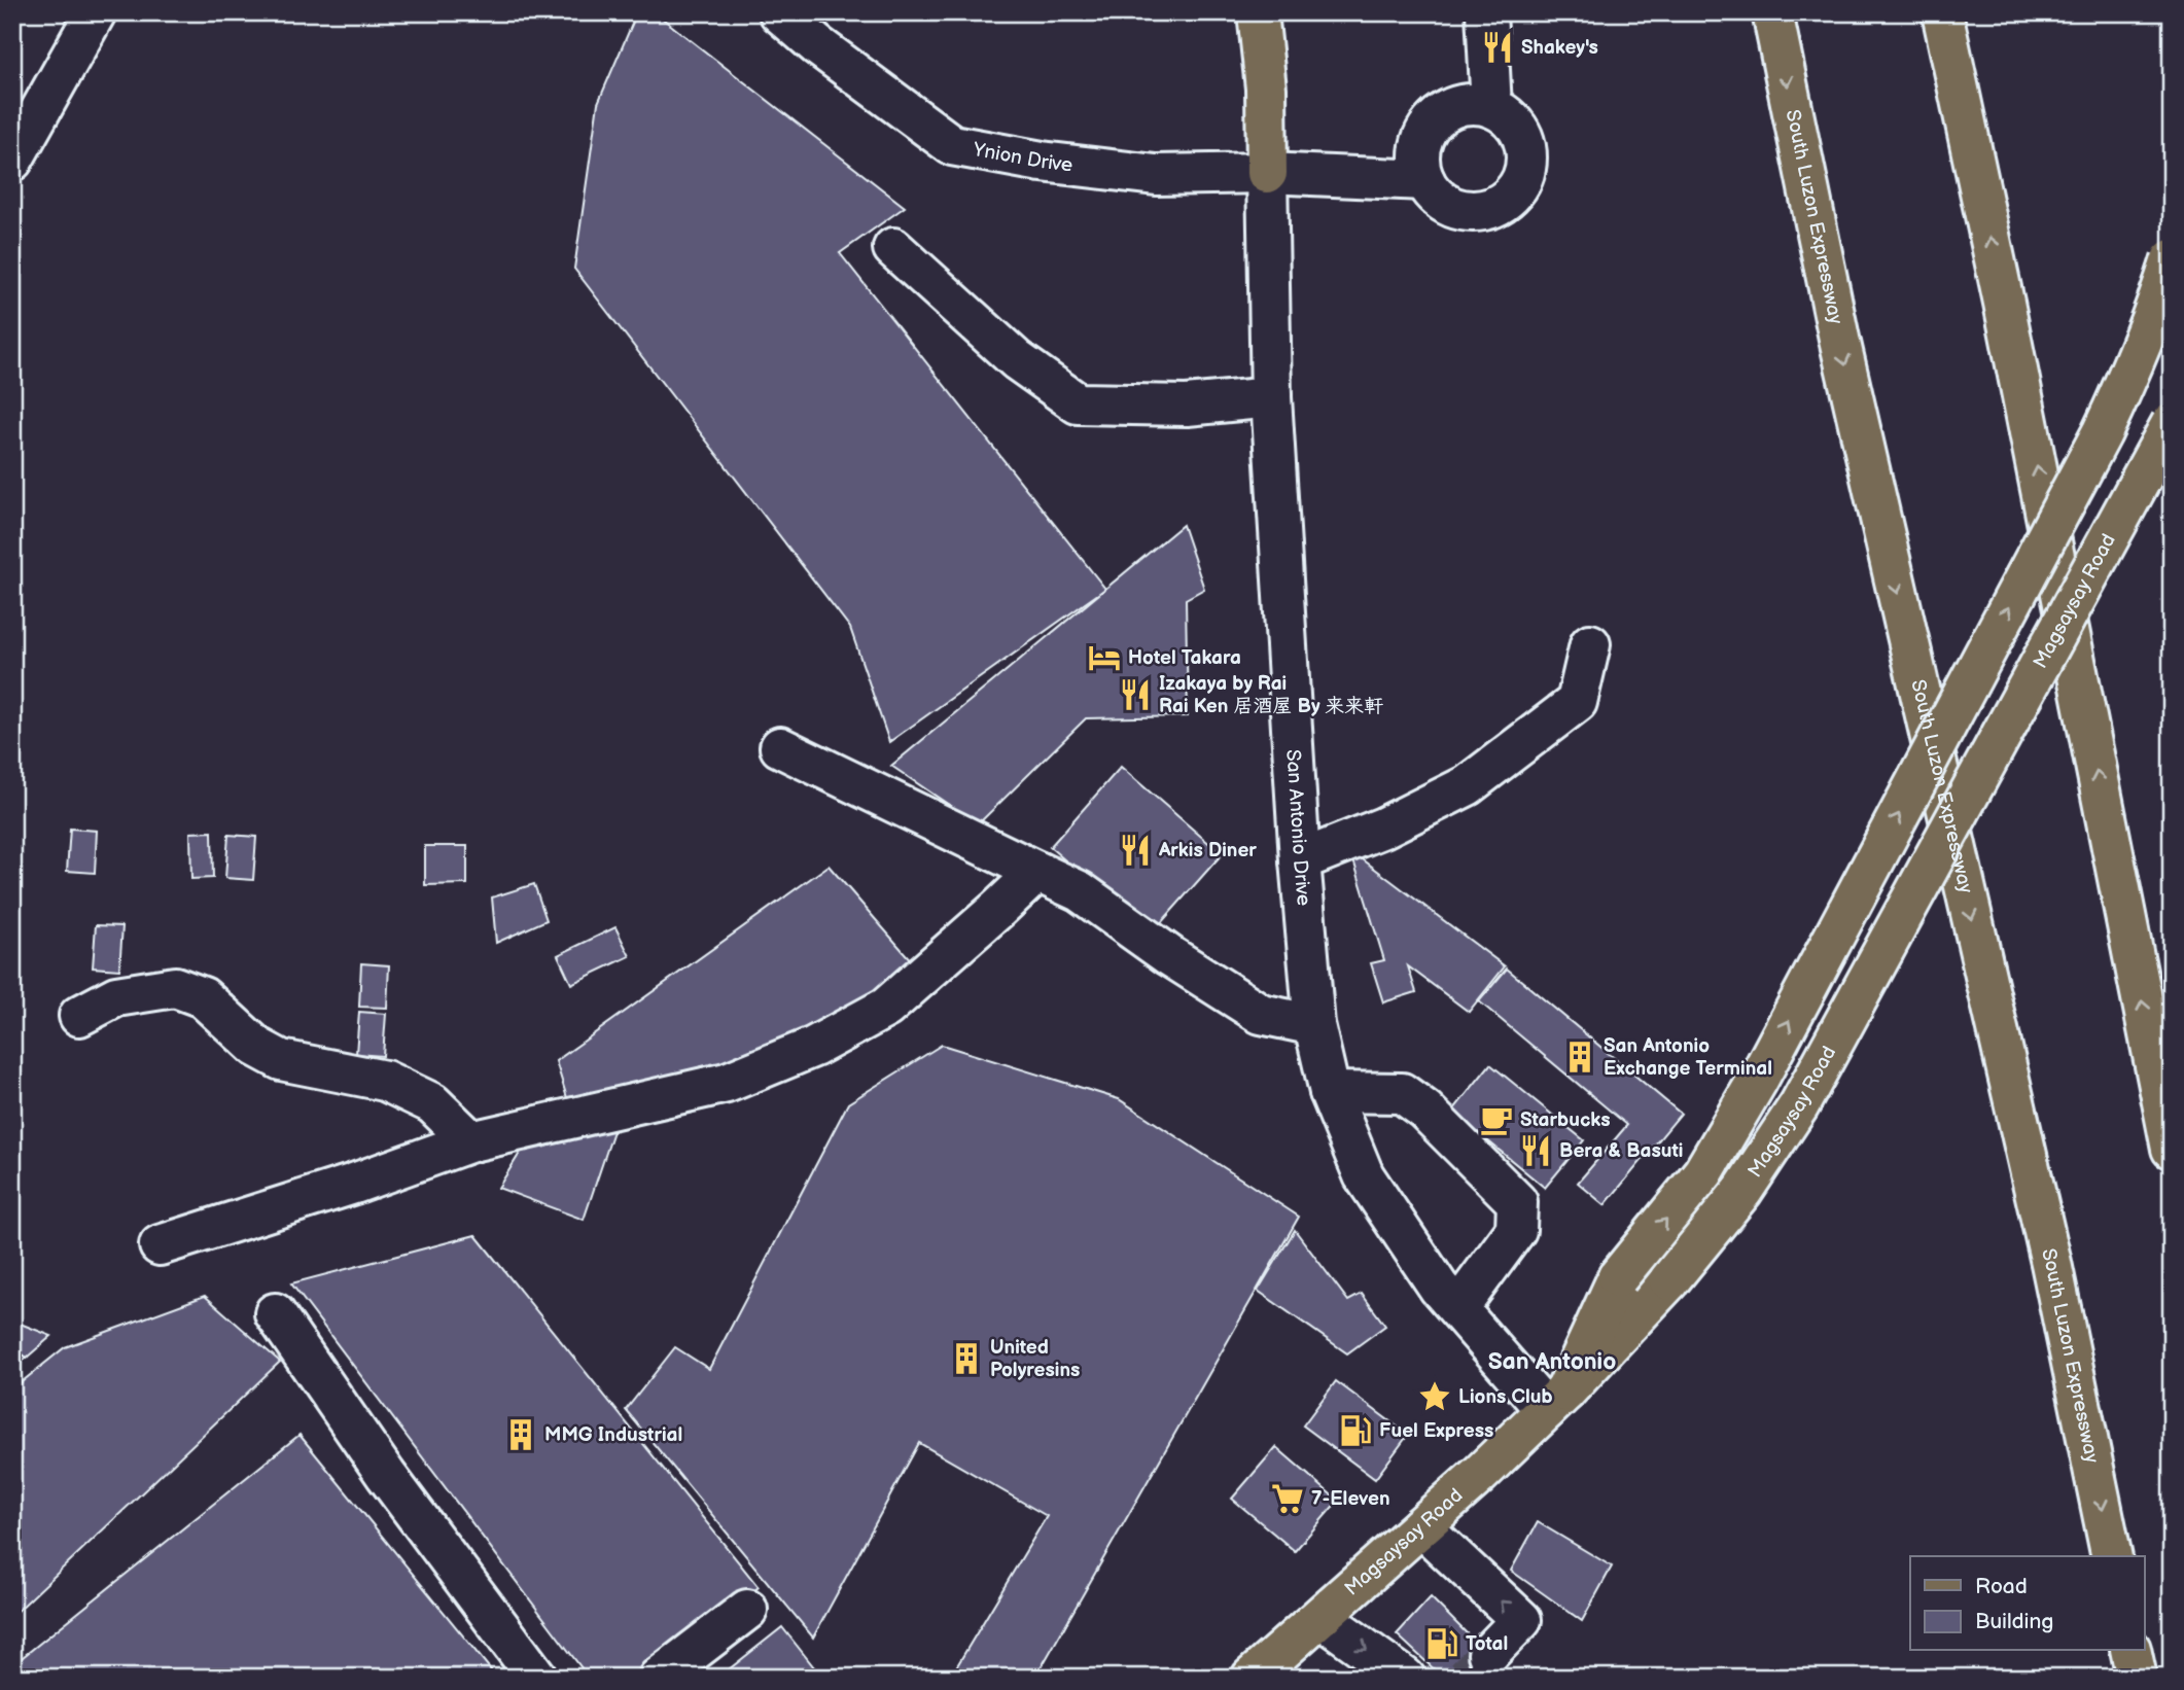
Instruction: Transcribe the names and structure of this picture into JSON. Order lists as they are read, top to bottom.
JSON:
{
  "streets": {
    "main road": ["South Luzon Expressway", "Magsaysay Road"],
    "street": ["Ynion Drive", "San Antonio Drive"]
  },
  "crossings": [
    ["Ynion Drive", "San Antonio Drive"],
    ["Magsaysay Road", "San Antonio Drive"]
  ],
  "districts": ["San Antonio"],
  "places": {
    "restaurant": [
      "Shakey's",
      "Izakaya by Rai Rai Ken 居酒屋 By 来来軒",
      "Arkis Diner",
      "Bera & Basuti"
    ],
    "hotel": ["Hotel Takara"],
    "building": ["San Antonio Exchange Terminal", "United Polyresins", "MMG Industrial"],
    "cafe": ["Starbucks"],
    "place": ["Lions Club"],
    "fuel station": ["Fuel Express", "Total"],
    "supermarket": ["7-Eleven"]
  },
  "legend": ["Road", "Building"]
}
